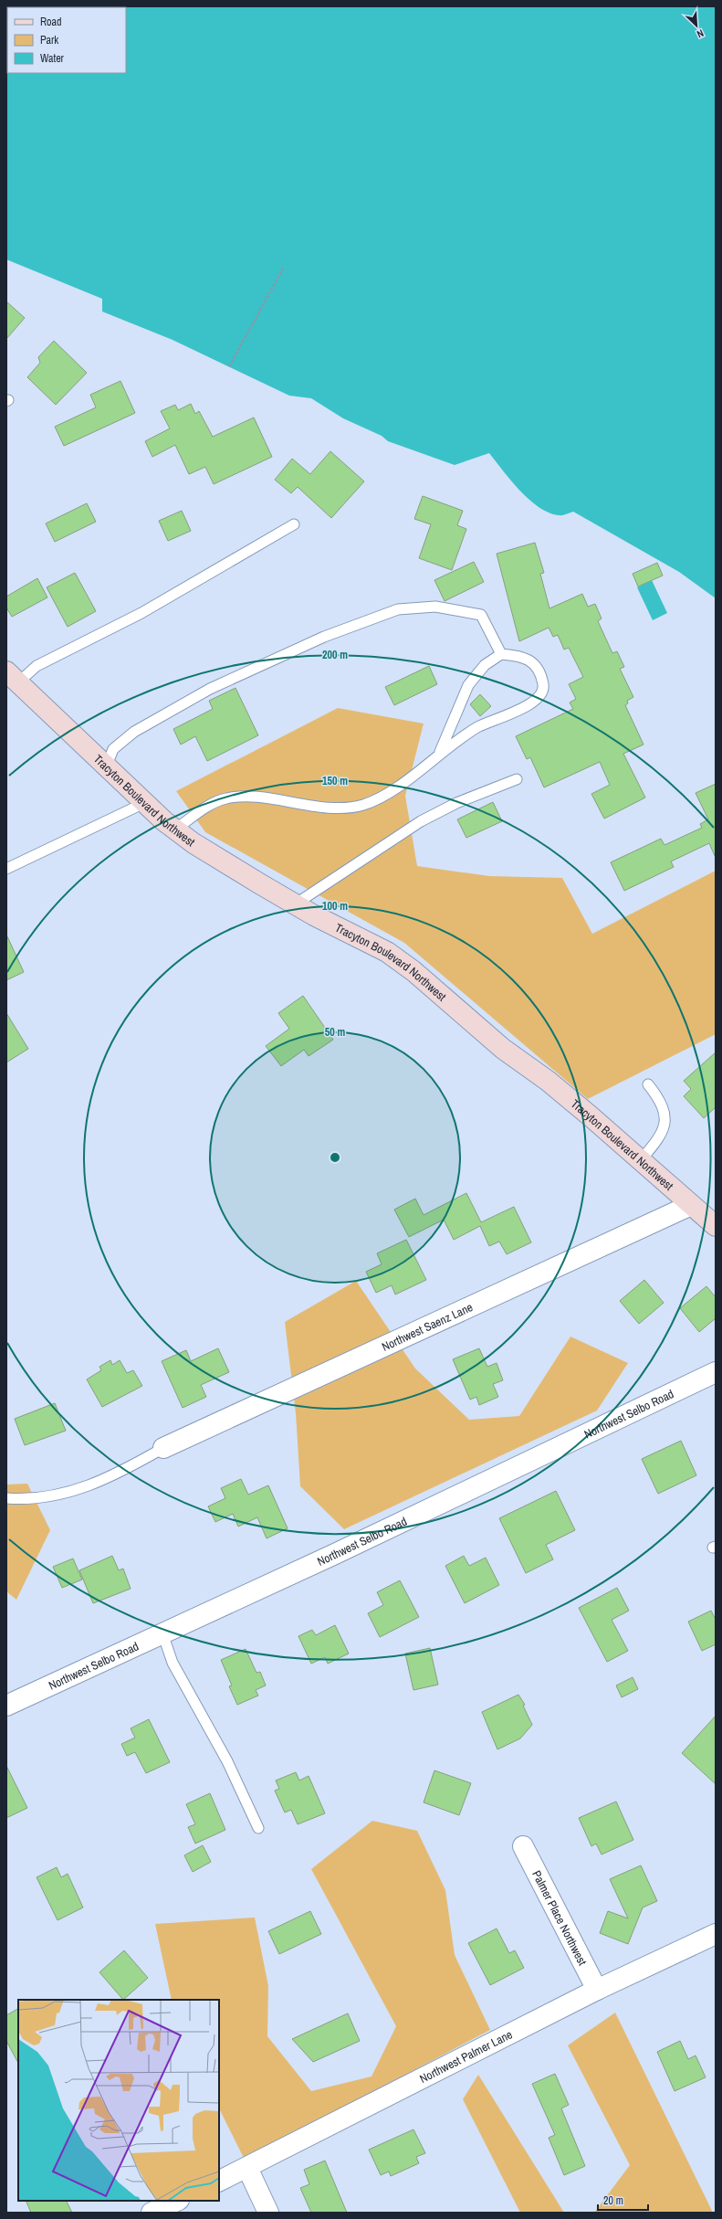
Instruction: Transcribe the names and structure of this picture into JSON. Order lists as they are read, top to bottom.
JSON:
{
  "streets": {
    "main road": ["Tracyton Boulevard Northwest"],
    "street": [
      "Northwest Saenz Lane",
      "Northwest Selbo Road",
      "Palmer Place Northwest",
      "Northwest Palmer Lane"
    ]
  },
  "crossings": [
    ["Tracyton Boulevard Northwest", "Northwest Saenz Lane"],
    ["Palmer Place Northwest", "Northwest Palmer Lane"]
  ],
  "legend": ["Road", "Park", "Water"],
  "scale_bar": "20 m",
  "north": "bottom right",
  "rings": [
    "200 m",
    "150 m",
    "100 m",
    "50 m"
  ]
}
